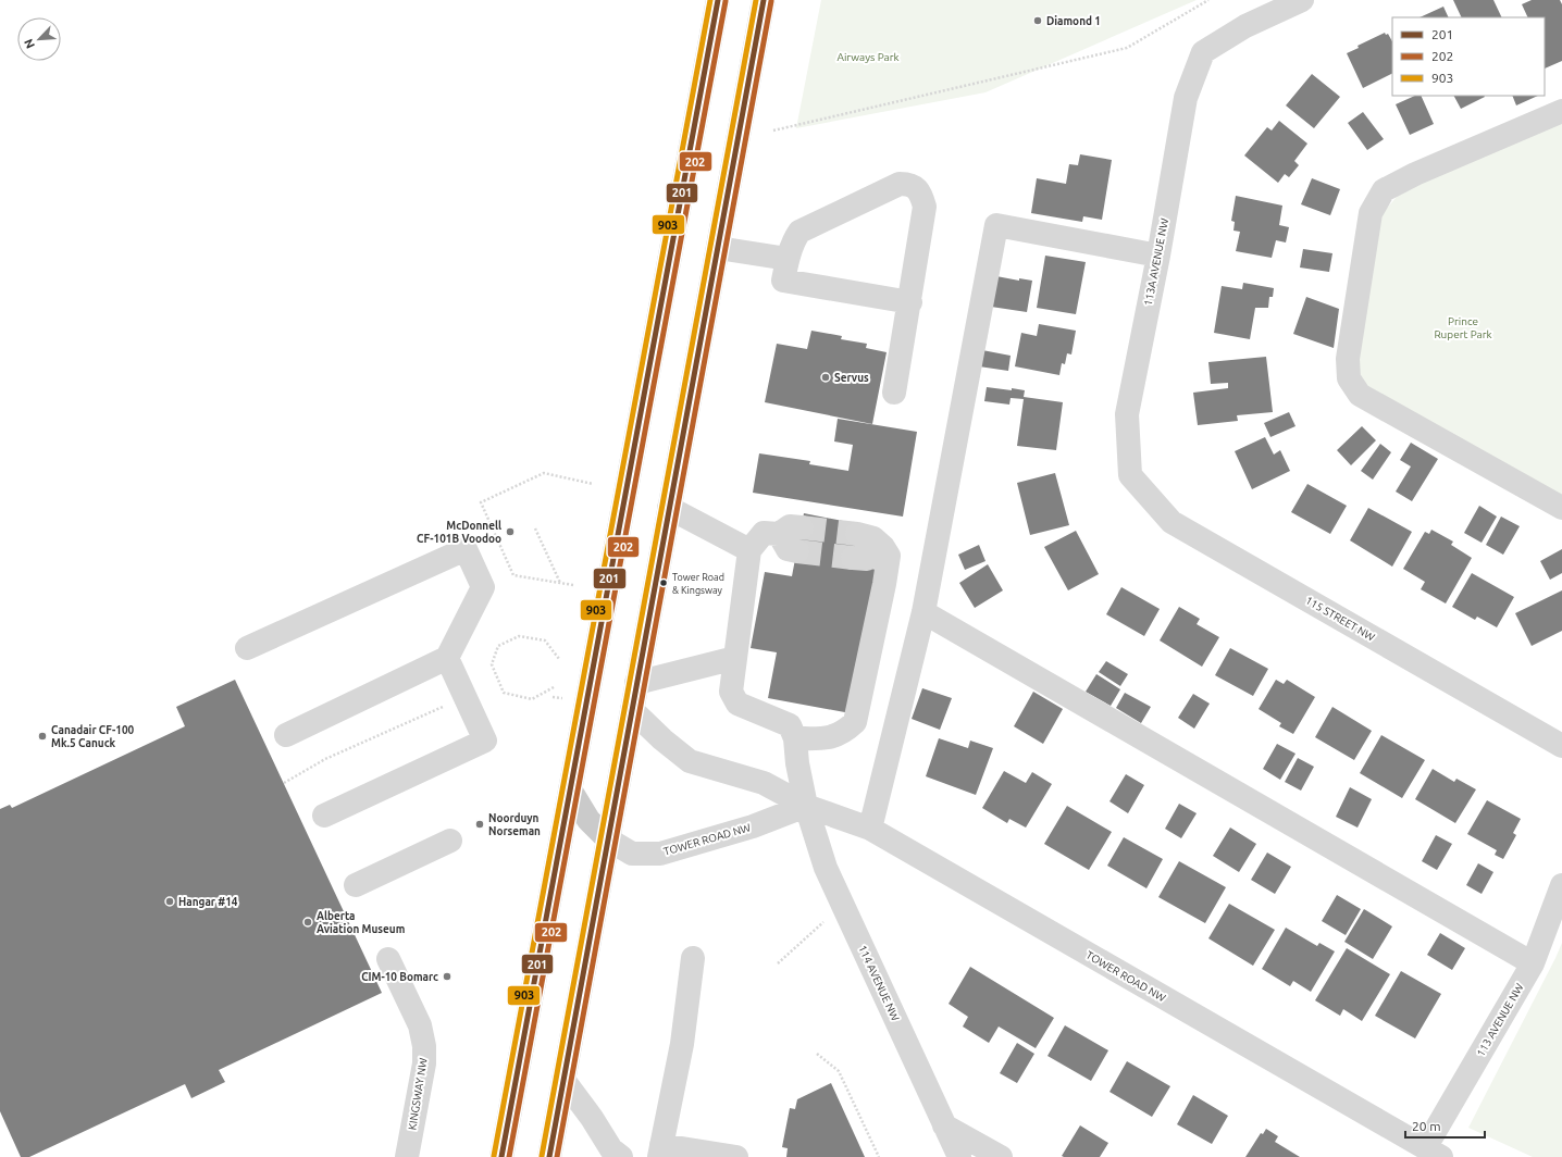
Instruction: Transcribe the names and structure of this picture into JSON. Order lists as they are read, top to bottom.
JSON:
{
  "streets": {
    "street": [
      "113A AVENUE NW",
      "115 STREET NW",
      "TOWER ROAD NW",
      "114 AVENUE NW",
      "113 AVENUE NW",
      "KINGSWAY NW"
    ]
  },
  "crossings": [
    ["113A AVENUE NW", "115 STREET NW"],
    ["TOWER ROAD NW", "114 AVENUE NW"],
    ["TOWER ROAD NW", "113 AVENUE NW"]
  ],
  "parks": ["Airways Park", "Prince Rupert Park"],
  "places": [
    "Diamond 1",
    "Servus",
    "McDonnell CF-101B Voodoo",
    "Tower Road & Kingsway",
    "Canadair CF-100 Mk.5 Canuck",
    "Noorduyn Norseman",
    "Hangar #14",
    "Alberta Aviation Museum",
    "CIM-10 Bomarc"
  ],
  "lines": ["transit line 201", "transit line 903", "transit line 202"],
  "legend": ["201", "202", "903"],
  "scale_bar": "20 m",
  "north": "bottom left"
}
